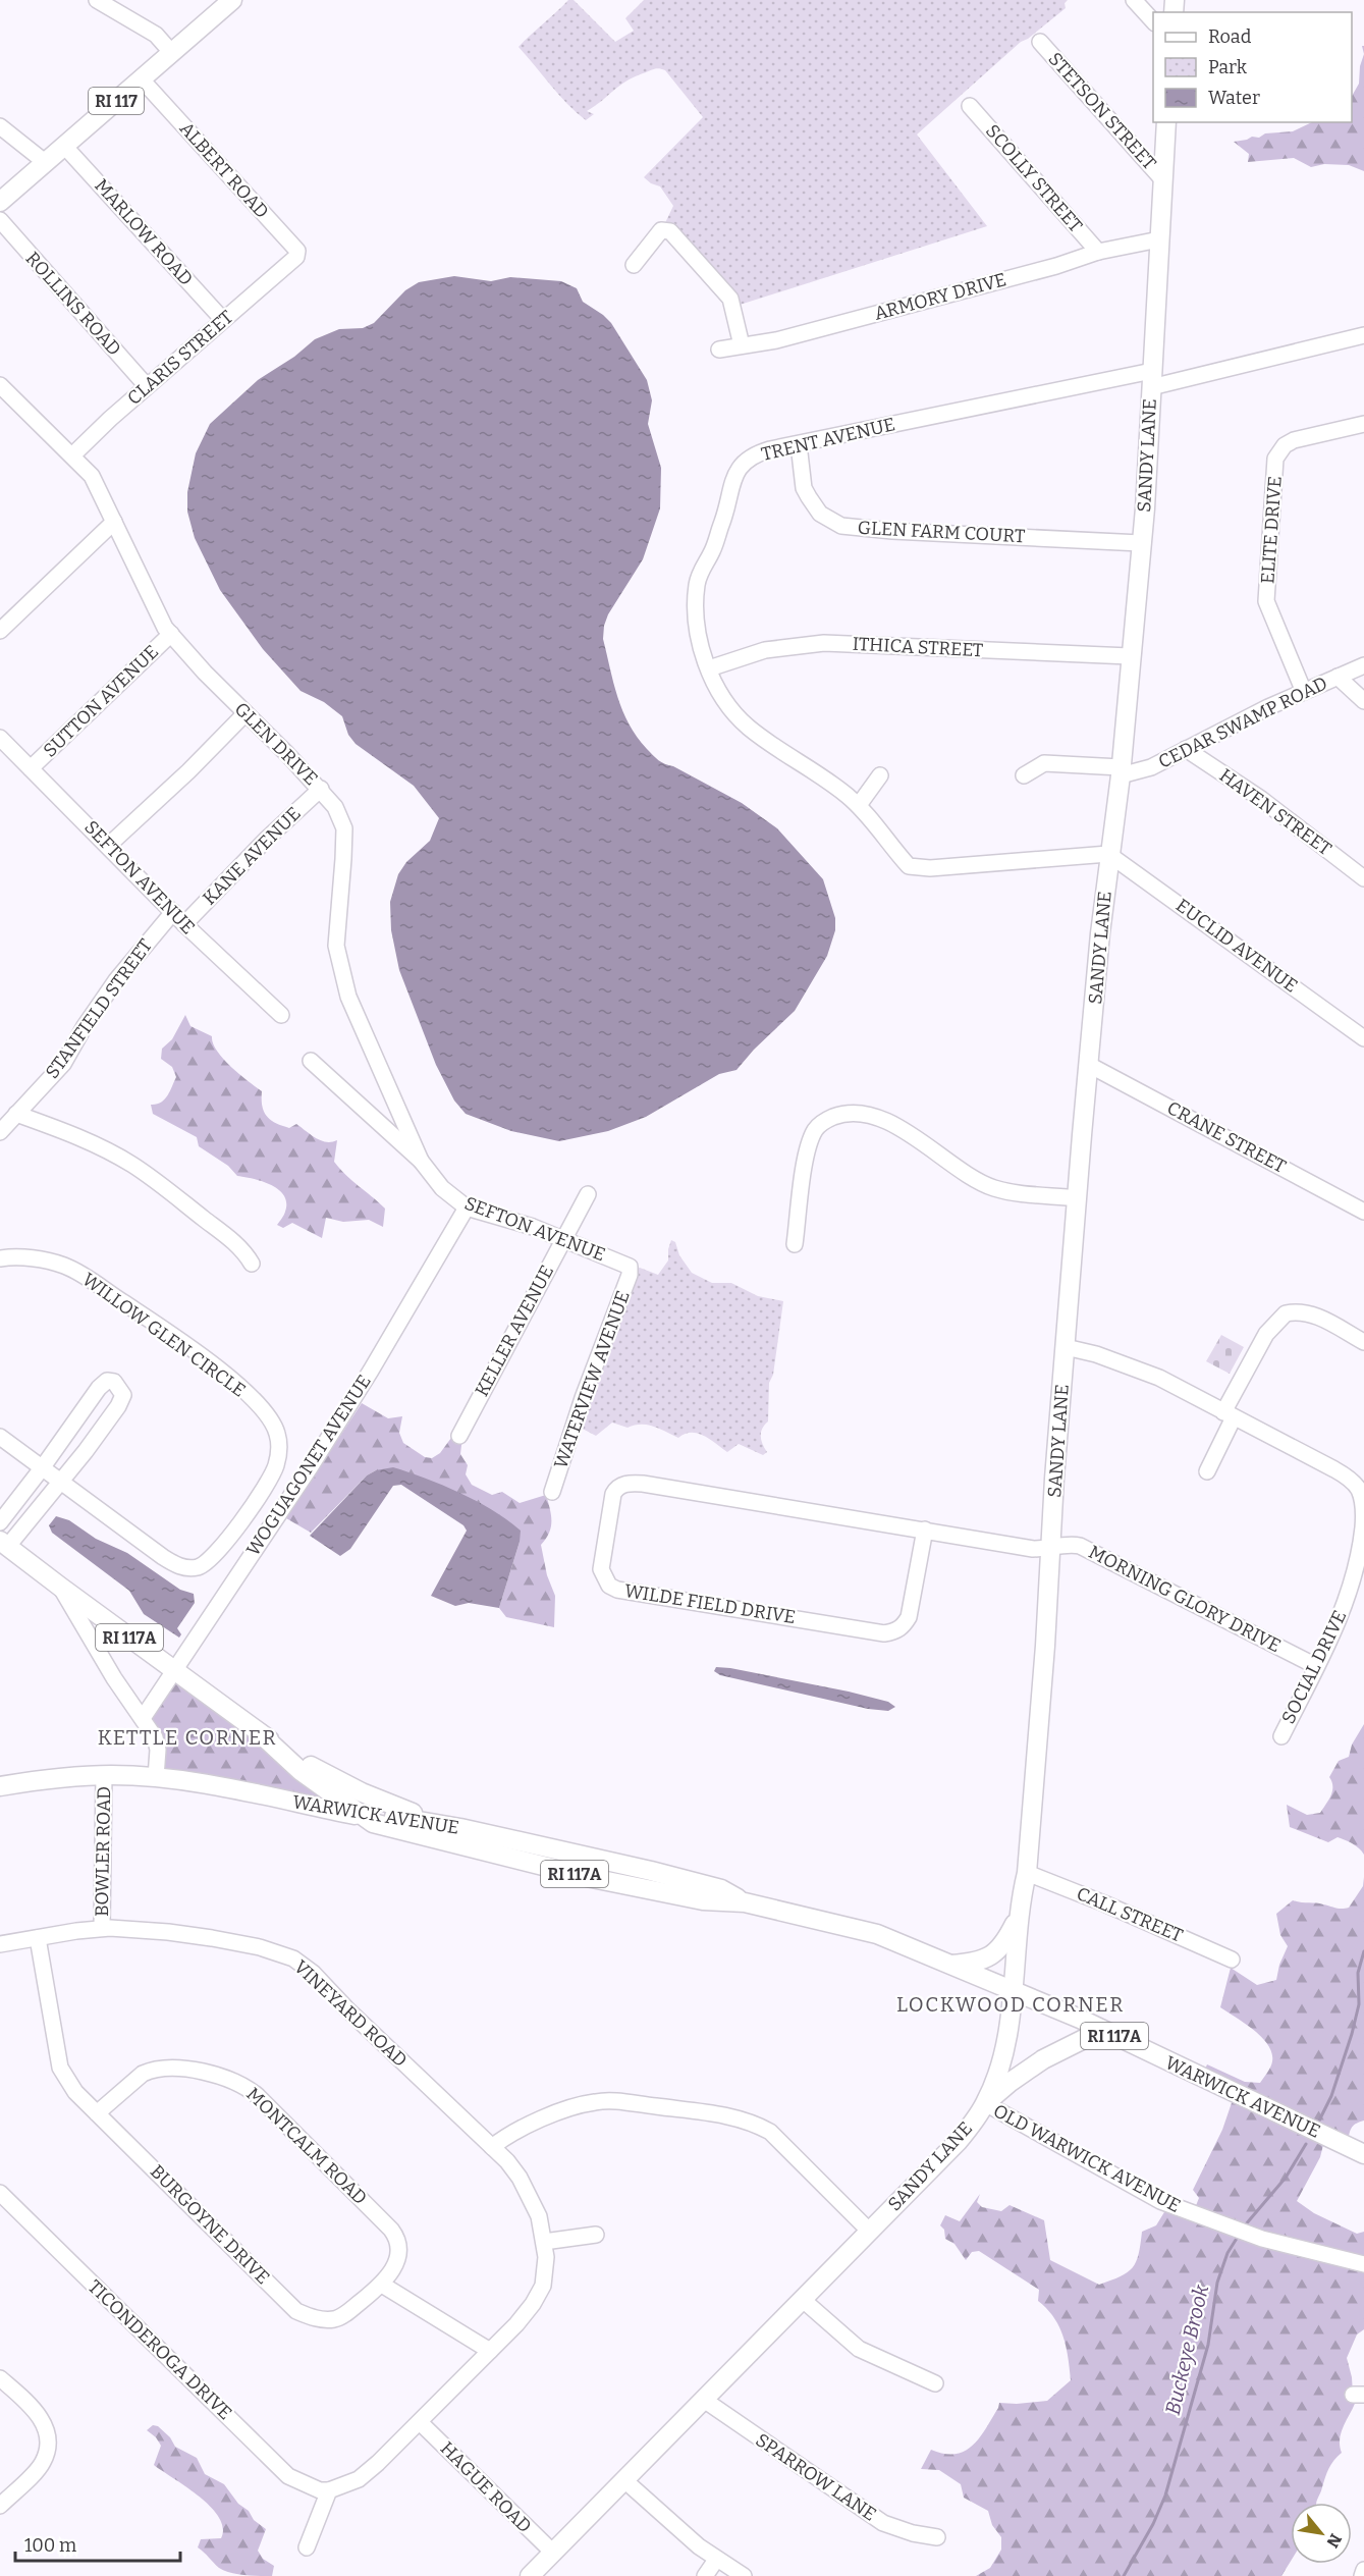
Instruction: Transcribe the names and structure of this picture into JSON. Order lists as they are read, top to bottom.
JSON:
{
  "streets": {
    "main road": [
      "RI 117",
      "SANDY LANE",
      "RI 117A",
      "WARWICK AVENUE"
    ],
    "street": [
      "STETSON STREET",
      "ALBERT ROAD",
      "SCOLLY STREET",
      "MARLOW ROAD",
      "ARMORY DRIVE",
      "ROLLINS ROAD",
      "CLARIS STREET",
      "TRENT AVENUE",
      "ELITE DRIVE",
      "GLEN FARM COURT",
      "ITHICA STREET",
      "SUTTON AVENUE",
      "CEDAR SWAMP ROAD",
      "GLEN DRIVE",
      "HAVEN STREET",
      "KANE AVENUE",
      "SEFTON AVENUE",
      "EUCLID AVENUE",
      "STANFIELD STREET",
      "CRANE STREET",
      "KELLER AVENUE",
      "WILLOW GLEN CIRCLE",
      "WATERVIEW AVENUE",
      "WOGUAGONET AVENUE",
      "MORNING GLORY DRIVE",
      "WILDE FIELD DRIVE",
      "SOCIAL DRIVE",
      "BOWLER ROAD",
      "CALL STREET",
      "VINEYARD ROAD",
      "MONTCALM ROAD",
      "OLD WARWICK AVENUE",
      "BURGOYNE DRIVE",
      "TICONDEROGA DRIVE",
      "SPARROW LANE",
      "HAGUE ROAD"
    ]
  },
  "crossings": [
    ["RI 117", "ALBERT ROAD"],
    ["RI 117", "MARLOW ROAD"],
    ["STETSON STREET", "SANDY LANE"],
    ["ALBERT ROAD", "CLARIS STREET"],
    ["SCOLLY STREET", "ARMORY DRIVE"],
    ["MARLOW ROAD", "CLARIS STREET"],
    ["ARMORY DRIVE", "SANDY LANE"],
    ["ROLLINS ROAD", "CLARIS STREET"],
    ["CLARIS STREET", "GLEN DRIVE"],
    ["TRENT AVENUE", "SANDY LANE"],
    ["TRENT AVENUE", "GLEN FARM COURT"],
    ["TRENT AVENUE", "ITHICA STREET"],
    ["TRENT AVENUE", "EUCLID AVENUE"],
    ["SANDY LANE", "GLEN FARM COURT"],
    ["SANDY LANE", "ITHICA STREET"],
    ["SANDY LANE", "CEDAR SWAMP ROAD"],
    ["SANDY LANE", "EUCLID AVENUE"],
    ["SANDY LANE", "CRANE STREET"],
    ["SANDY LANE", "MORNING GLORY DRIVE"],
    ["SANDY LANE", "WILDE FIELD DRIVE"],
    ["SANDY LANE", "SOCIAL DRIVE"],
    ["SANDY LANE", "WARWICK AVENUE"],
    ["SANDY LANE", "CALL STREET"],
    ["SANDY LANE", "OLD WARWICK AVENUE"],
    ["SANDY LANE", "SPARROW LANE"],
    ["SANDY LANE", "HAGUE ROAD"],
    ["ELITE DRIVE", "CEDAR SWAMP ROAD"],
    ["SUTTON AVENUE", "GLEN DRIVE"],
    ["SUTTON AVENUE", "SEFTON AVENUE"],
    ["CEDAR SWAMP ROAD", "HAVEN STREET"],
    ["GLEN DRIVE", "KANE AVENUE"],
    ["GLEN DRIVE", "SEFTON AVENUE"],
    ["KANE AVENUE", "SEFTON AVENUE"],
    ["SEFTON AVENUE", "STANFIELD STREET"],
    ["SEFTON AVENUE", "KELLER AVENUE"],
    ["SEFTON AVENUE", "WATERVIEW AVENUE"],
    ["SEFTON AVENUE", "WOGUAGONET AVENUE"],
    ["WOGUAGONET AVENUE", "RI 117A"],
    ["MORNING GLORY DRIVE", "WILDE FIELD DRIVE"],
    ["MORNING GLORY DRIVE", "SOCIAL DRIVE"],
    ["RI 117A", "WARWICK AVENUE"],
    ["WARWICK AVENUE", "BOWLER ROAD"],
    ["BOWLER ROAD", "VINEYARD ROAD"],
    ["VINEYARD ROAD", "BURGOYNE DRIVE"],
    ["VINEYARD ROAD", "TICONDEROGA DRIVE"],
    ["VINEYARD ROAD", "HAGUE ROAD"],
    ["MONTCALM ROAD", "BURGOYNE DRIVE"]
  ],
  "districts": ["KETTLE CORNER", "LOCKWOOD CORNER"],
  "water": ["Buckeye Brook"],
  "legend": ["Road", "Park", "Water"],
  "scale_bar": "100 m",
  "north": "bottom right"
}
